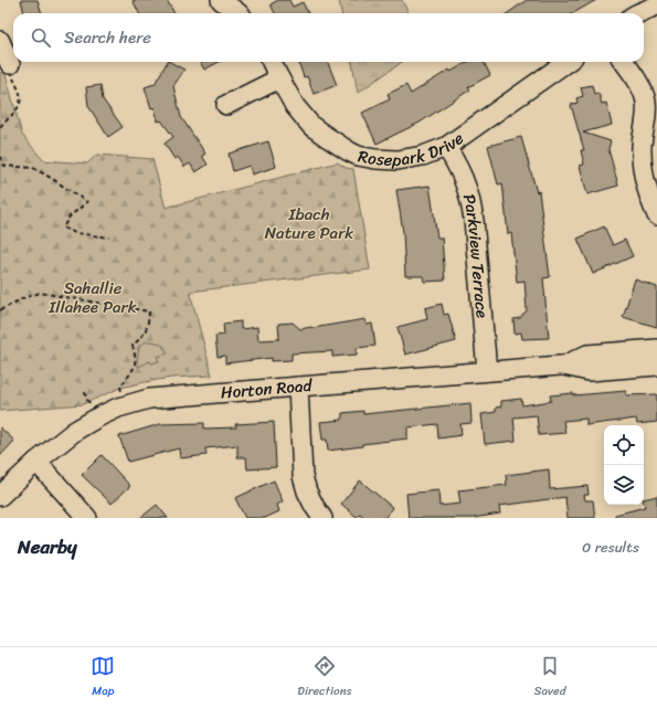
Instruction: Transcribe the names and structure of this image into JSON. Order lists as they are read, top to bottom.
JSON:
{
  "streets": {
    "street": ["Rosepark Drive", "Parkview Terrace", "Horton Road"]
  },
  "crossings": [
    ["Rosepark Drive", "Parkview Terrace"],
    ["Parkview Terrace", "Horton Road"]
  ],
  "parks": ["Ibach Nature Park", "Sahallie Illahee Park"],
  "page": {
    "search": "Search here",
    "heading": ["Nearby", "0 results"],
    "nav": ["Map", "Directions", "Saved"]
  }
}
